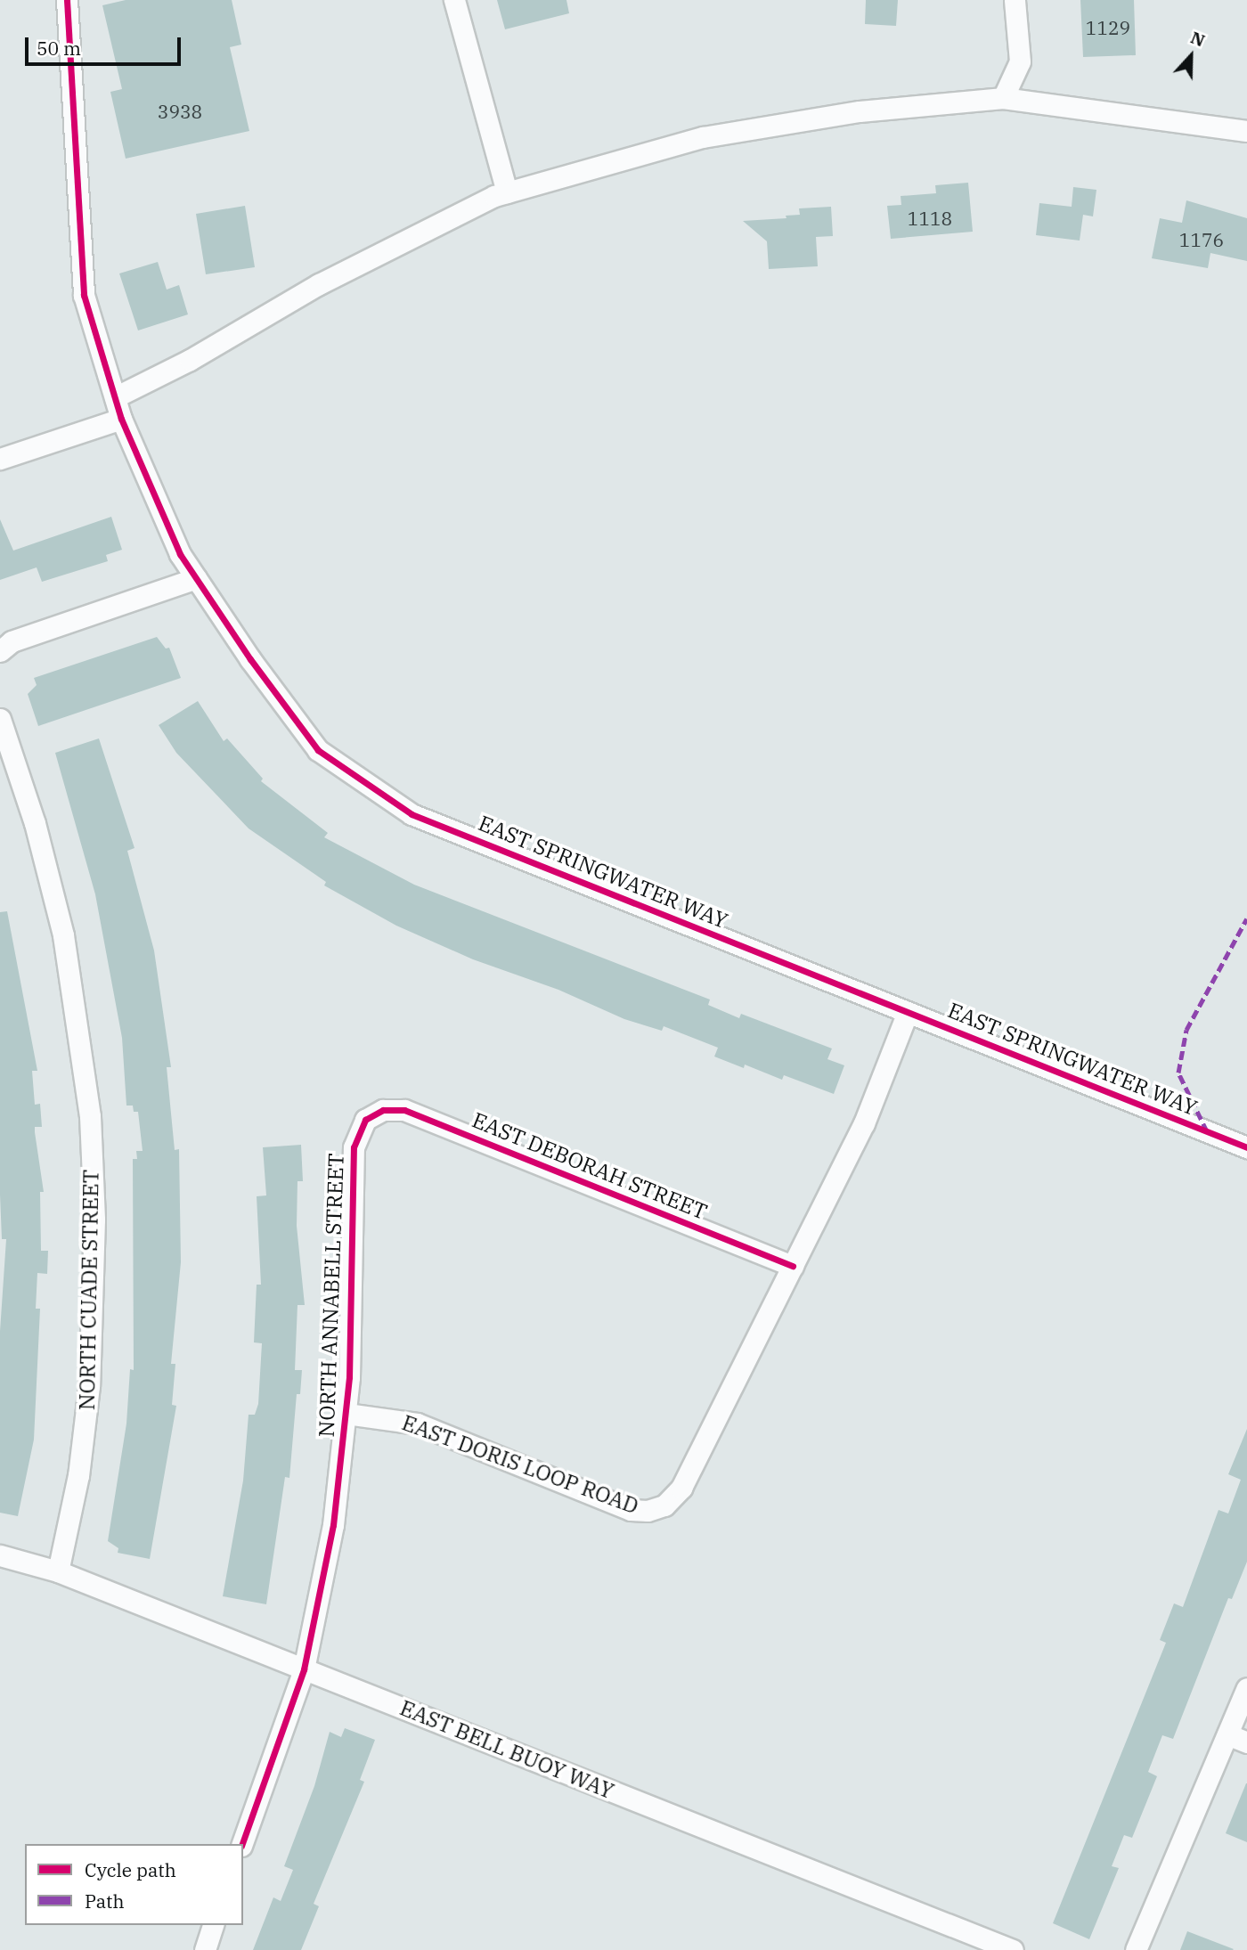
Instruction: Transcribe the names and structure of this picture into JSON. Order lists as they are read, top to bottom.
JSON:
{
  "streets": {
    "street": [
      "EAST SPRINGWATER WAY",
      "EAST DEBORAH STREET",
      "NORTH CUADE STREET",
      "NORTH ANNABELL STREET",
      "EAST DORIS LOOP ROAD",
      "EAST BELL BUOY WAY"
    ]
  },
  "crossings": [
    ["EAST DEBORAH STREET", "NORTH ANNABELL STREET"],
    ["EAST DEBORAH STREET", "EAST DORIS LOOP ROAD"],
    ["NORTH CUADE STREET", "EAST BELL BUOY WAY"],
    ["NORTH ANNABELL STREET", "EAST DORIS LOOP ROAD"],
    ["NORTH ANNABELL STREET", "EAST BELL BUOY WAY"]
  ],
  "house_numbers": [
    "1129",
    "3938",
    "1118",
    "1176"
  ],
  "legend": ["Cycle path", "Path"],
  "scale_bar": "50 m",
  "north": "top"
}
